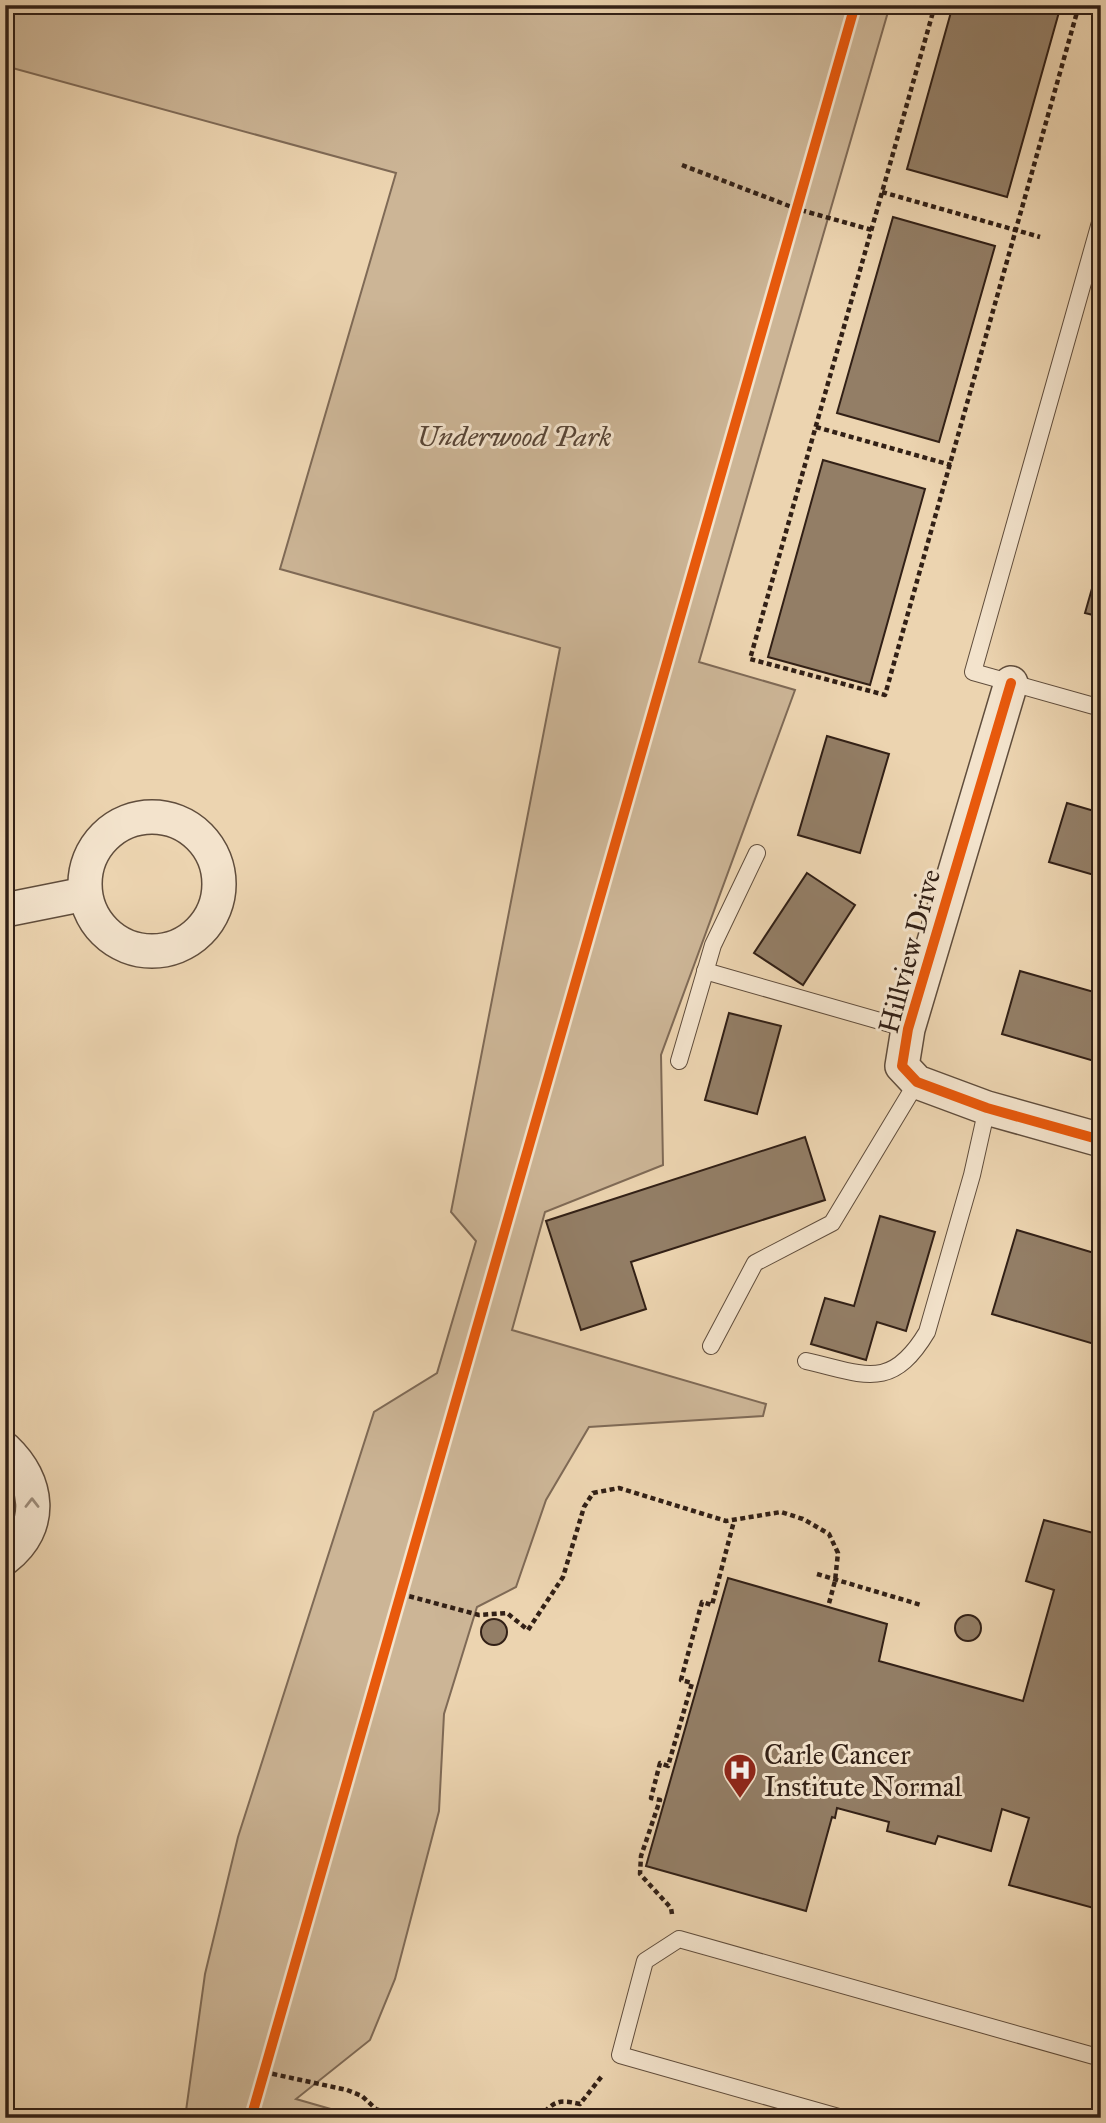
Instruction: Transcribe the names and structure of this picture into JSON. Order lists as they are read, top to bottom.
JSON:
{
  "streets": {
    "street": ["Hillview Drive"]
  },
  "parks": ["Underwood Park"],
  "places": {
    "hospital": ["Carle Cancer Institute Normal"]
  }
}
